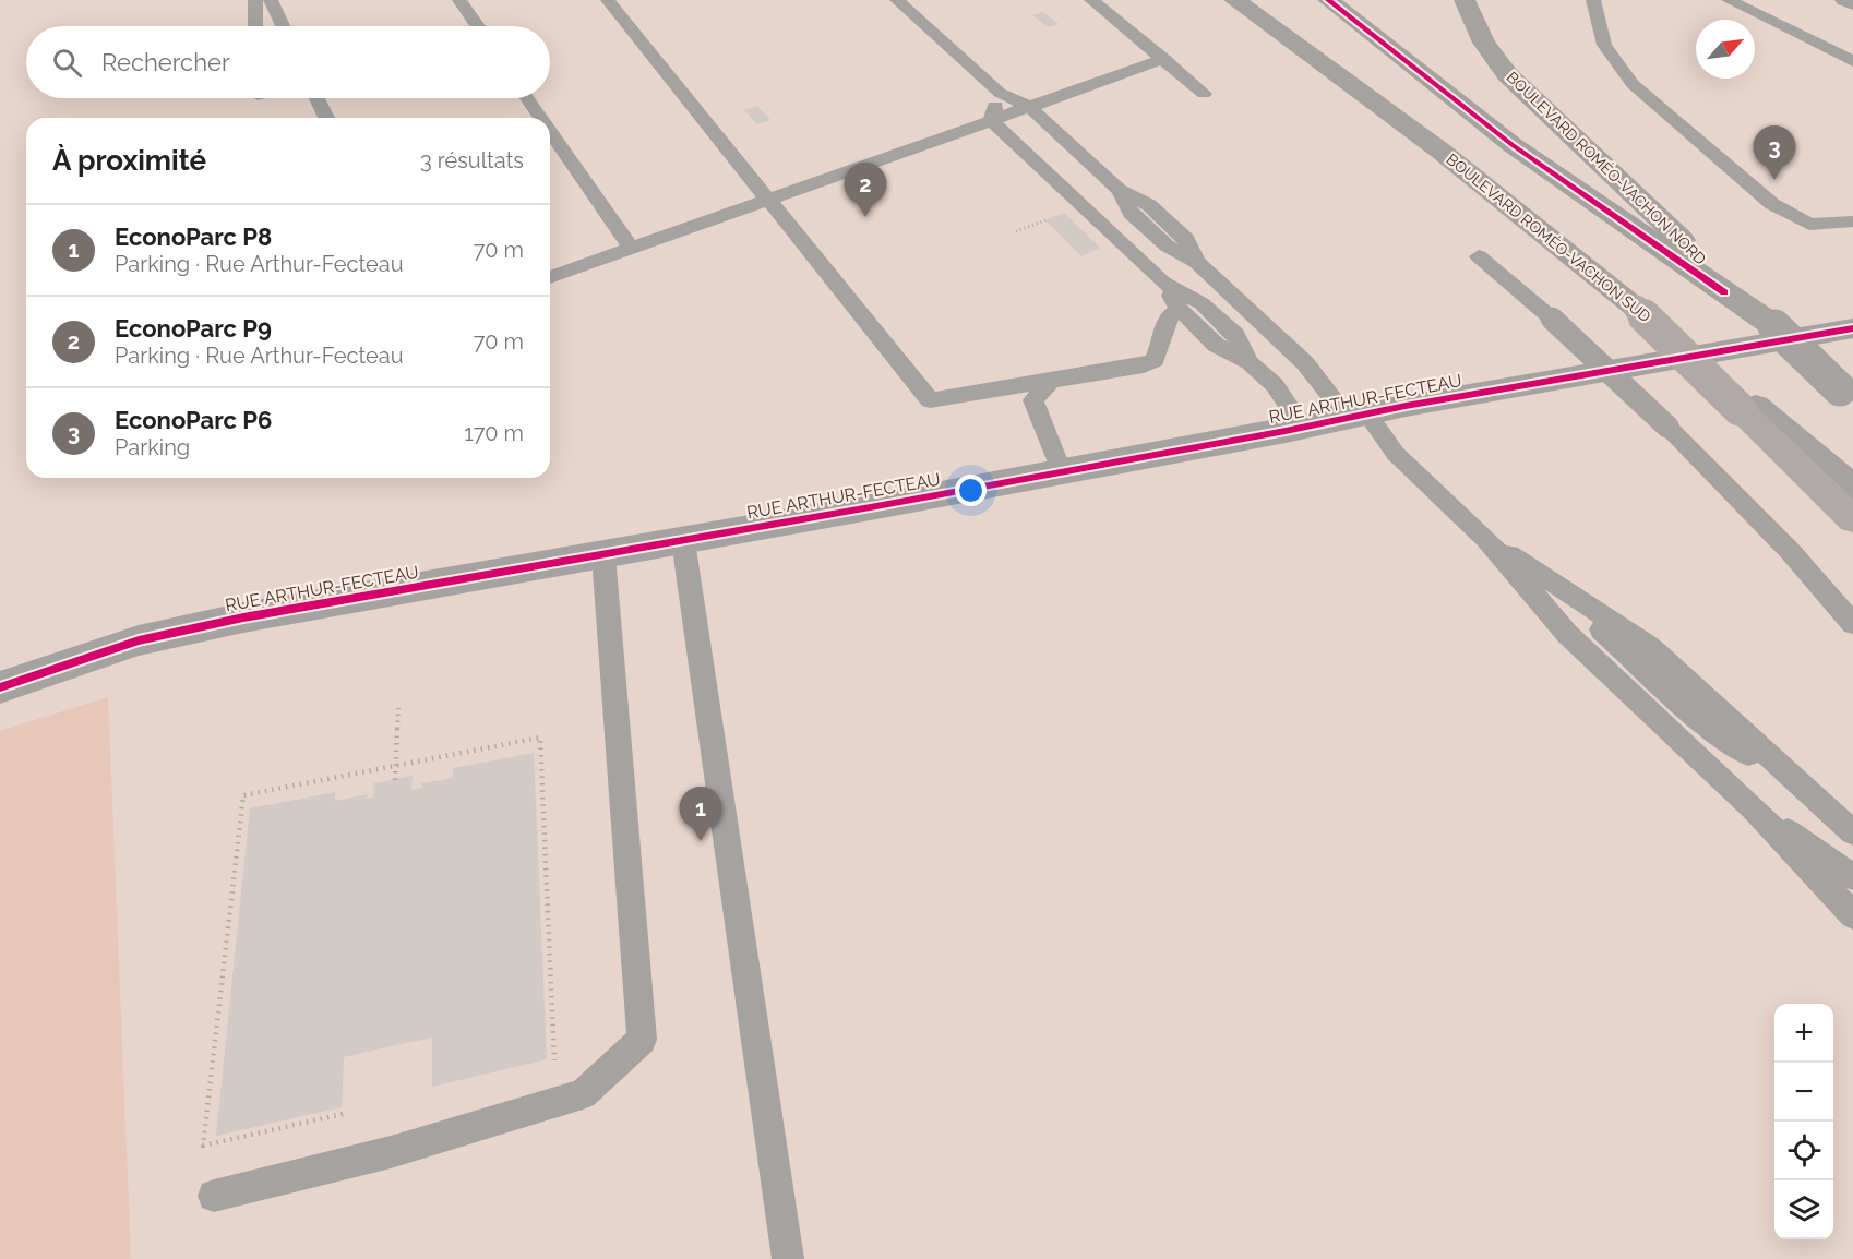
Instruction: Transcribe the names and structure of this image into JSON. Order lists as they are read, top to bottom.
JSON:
{
  "streets": {
    "street": ["BOULEVARD ROMÉO-VACHON NORD", "BOULEVARD ROMÉO-VACHON SUD", "RUE ARTHUR-FECTEAU"]
  },
  "north": "top right",
  "page": {
    "search": "Rechercher",
    "heading": ["À proximité", "3 résultats"],
    "pins": ["3", "2", "1"],
    "list": [
      {
        "mark": "1",
        "name": "EconoParc P8",
        "note": "Parking · Rue Arthur-Fecteau",
        "value": "70 m"
      },
      {
        "mark": "2",
        "name": "EconoParc P9",
        "note": "Parking · Rue Arthur-Fecteau",
        "value": "70 m"
      },
      {
        "mark": "3",
        "name": "EconoParc P6",
        "note": "Parking",
        "value": "170 m"
      }
    ],
    "map_buttons": ["+", "−"]
  }
}
